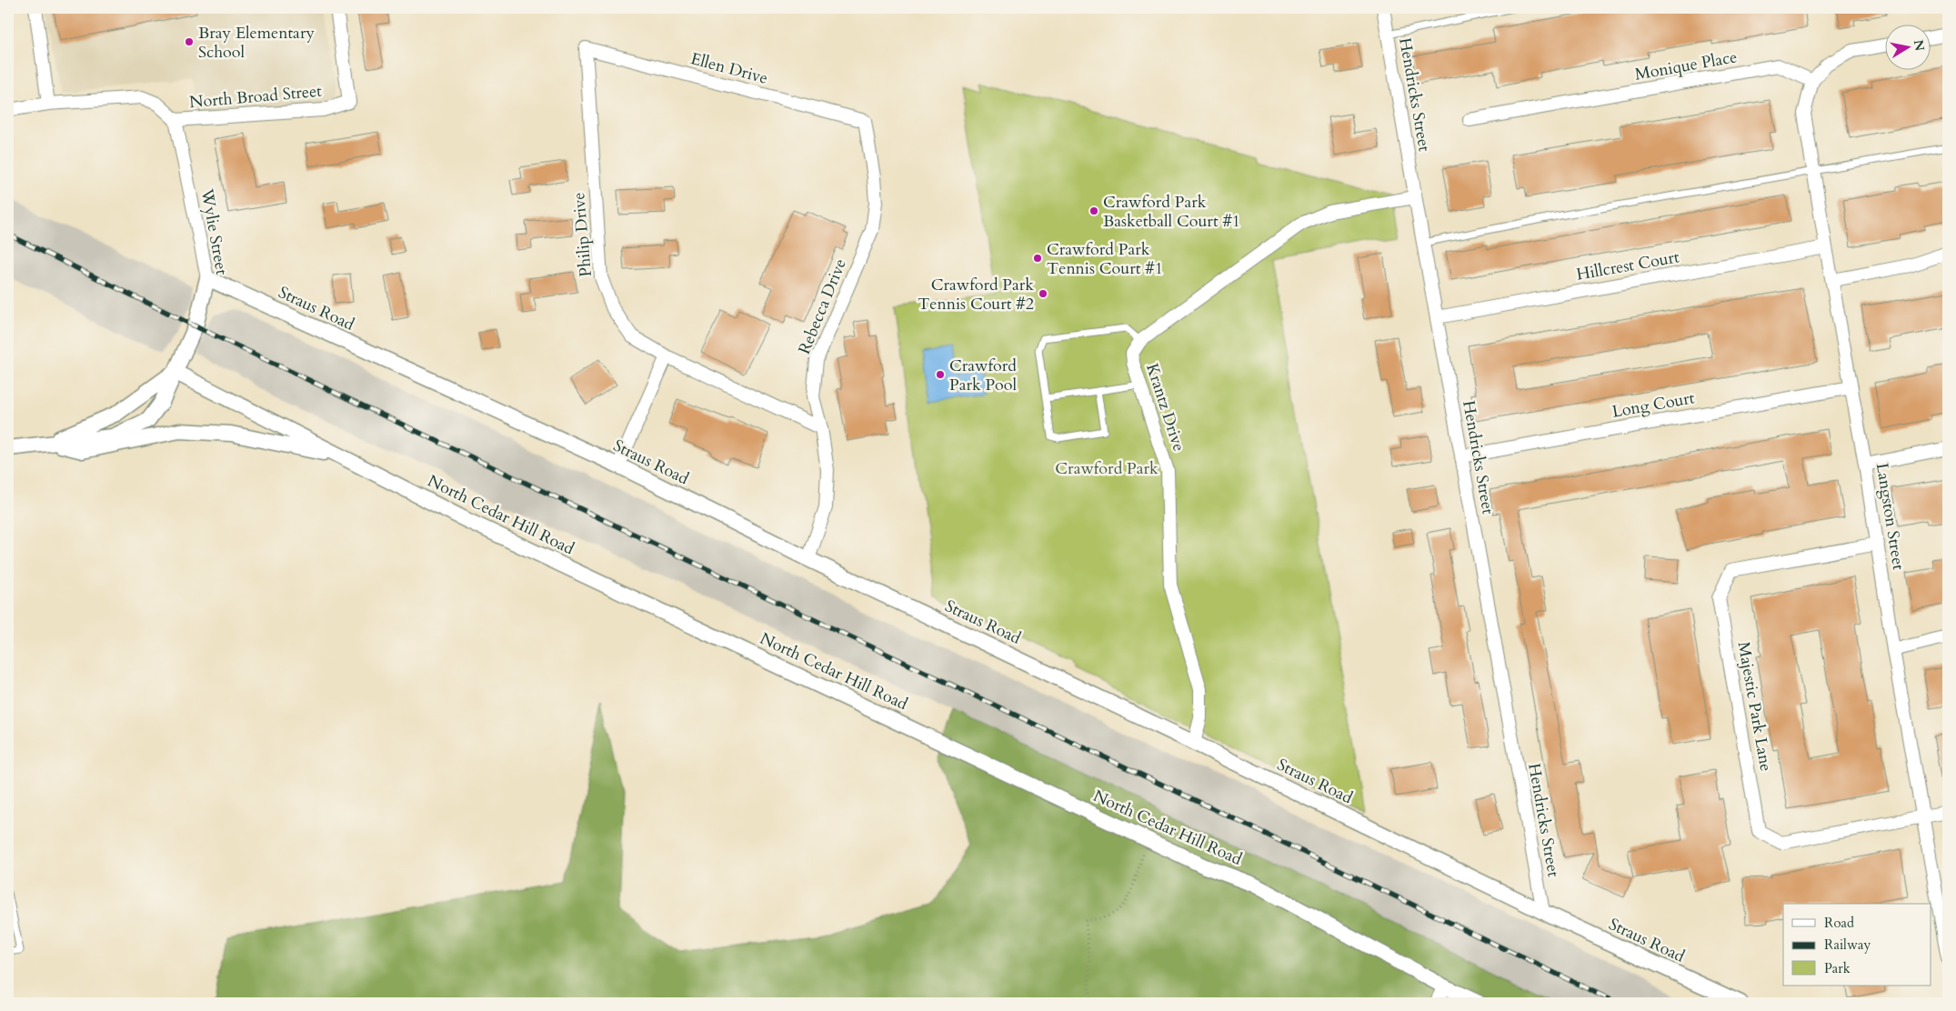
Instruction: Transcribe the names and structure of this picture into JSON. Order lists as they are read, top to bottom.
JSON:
{
  "streets": {
    "street": [
      "Monique Place",
      "Ellen Drive",
      "Hendricks Street",
      "North Broad Street",
      "Wylie Street",
      "Philip Drive",
      "Hillcrest Court",
      "Rebecca Drive",
      "Straus Road",
      "Long Court",
      "Krantz Drive",
      "North Cedar Hill Road",
      "Langston Street",
      "Majestic Park Lane"
    ]
  },
  "crossings": [
    ["Monique Place", "Langston Street"],
    ["Ellen Drive", "Philip Drive"],
    ["Ellen Drive", "Rebecca Drive"],
    ["Hendricks Street", "Hillcrest Court"],
    ["Hendricks Street", "Straus Road"],
    ["Hendricks Street", "Long Court"],
    ["North Broad Street", "Wylie Street"],
    ["Wylie Street", "Straus Road"],
    ["Wylie Street", "North Cedar Hill Road"],
    ["Philip Drive", "Rebecca Drive"],
    ["Hillcrest Court", "Langston Street"],
    ["Rebecca Drive", "Straus Road"],
    ["Straus Road", "Krantz Drive"],
    ["Long Court", "Langston Street"],
    ["Langston Street", "Majestic Park Lane"]
  ],
  "parks": ["Crawford Park"],
  "places": [
    "Bray Elementary School",
    "Crawford Park Basketball Court #1",
    "Crawford Park Tennis Court #1",
    "Crawford Park Tennis Court #2",
    "Crawford Park Pool"
  ],
  "legend": ["Road", "Railway", "Park"],
  "north": "right"
}
